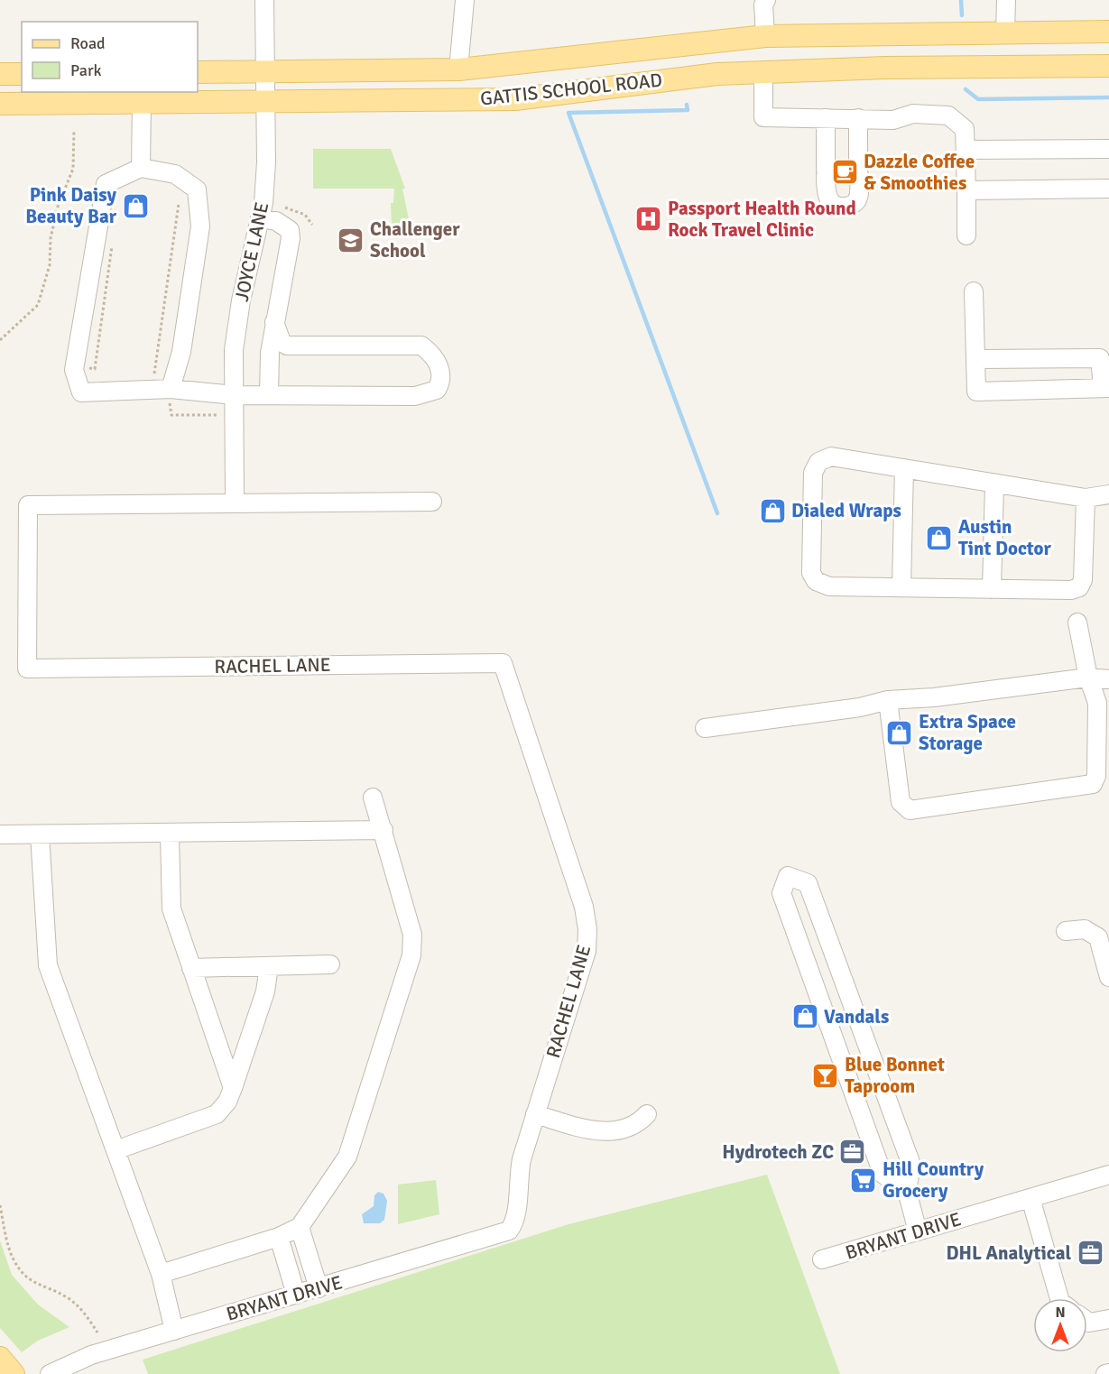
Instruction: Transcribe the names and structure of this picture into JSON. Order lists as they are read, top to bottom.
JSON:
{
  "streets": {
    "main road": ["GATTIS SCHOOL ROAD"],
    "street": ["JOYCE LANE", "RACHEL LANE", "BRYANT DRIVE"]
  },
  "crossings": [
    ["GATTIS SCHOOL ROAD", "JOYCE LANE"],
    ["JOYCE LANE", "RACHEL LANE"],
    ["RACHEL LANE", "BRYANT DRIVE"]
  ],
  "places": {
    "cafe": ["Dazzle Coffee & Smoothies"],
    "shop": [
      "Pink Daisy Beauty Bar",
      "Dialed Wraps",
      "Austin Tint Doctor",
      "Extra Space Storage",
      "Vandals"
    ],
    "hospital": ["Passport Health Round Rock Travel Clinic"],
    "school or university": ["Challenger School"],
    "bar": ["Blue Bonnet Taproom"],
    "office": ["Hydrotech ZC", "DHL Analytical"],
    "supermarket": ["Hill Country Grocery"]
  },
  "legend": ["Road", "Park"],
  "north": "top"
}
